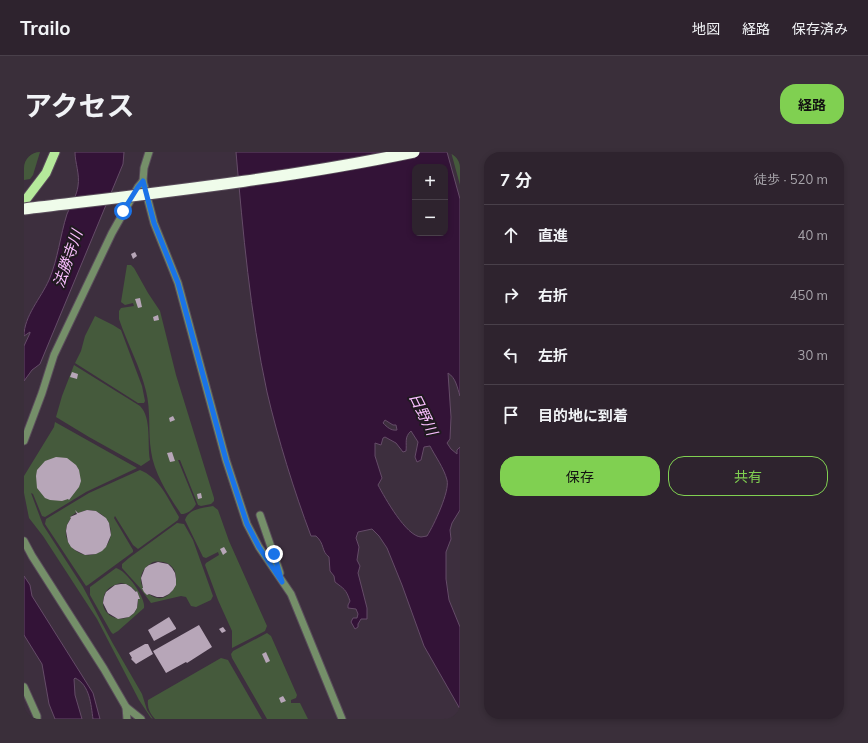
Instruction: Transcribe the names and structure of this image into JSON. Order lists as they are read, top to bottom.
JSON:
{
  "water": ["法勝寺川", "日野川"],
  "page": {
    "header": "Trailo",
    "nav": ["地図", "経路", "保存済み"],
    "title": "アクセス",
    "buttons": [
      "経路",
      ["保存", "共有"]
    ],
    "heading": ["7 分", "徒歩 · 520 m"],
    "map_buttons": ["+", "−"],
    "list": [
      ["直進", "40 m"],
      ["右折", "450 m"],
      ["左折", "30 m"],
      "目的地に到着"
    ]
  }
}
